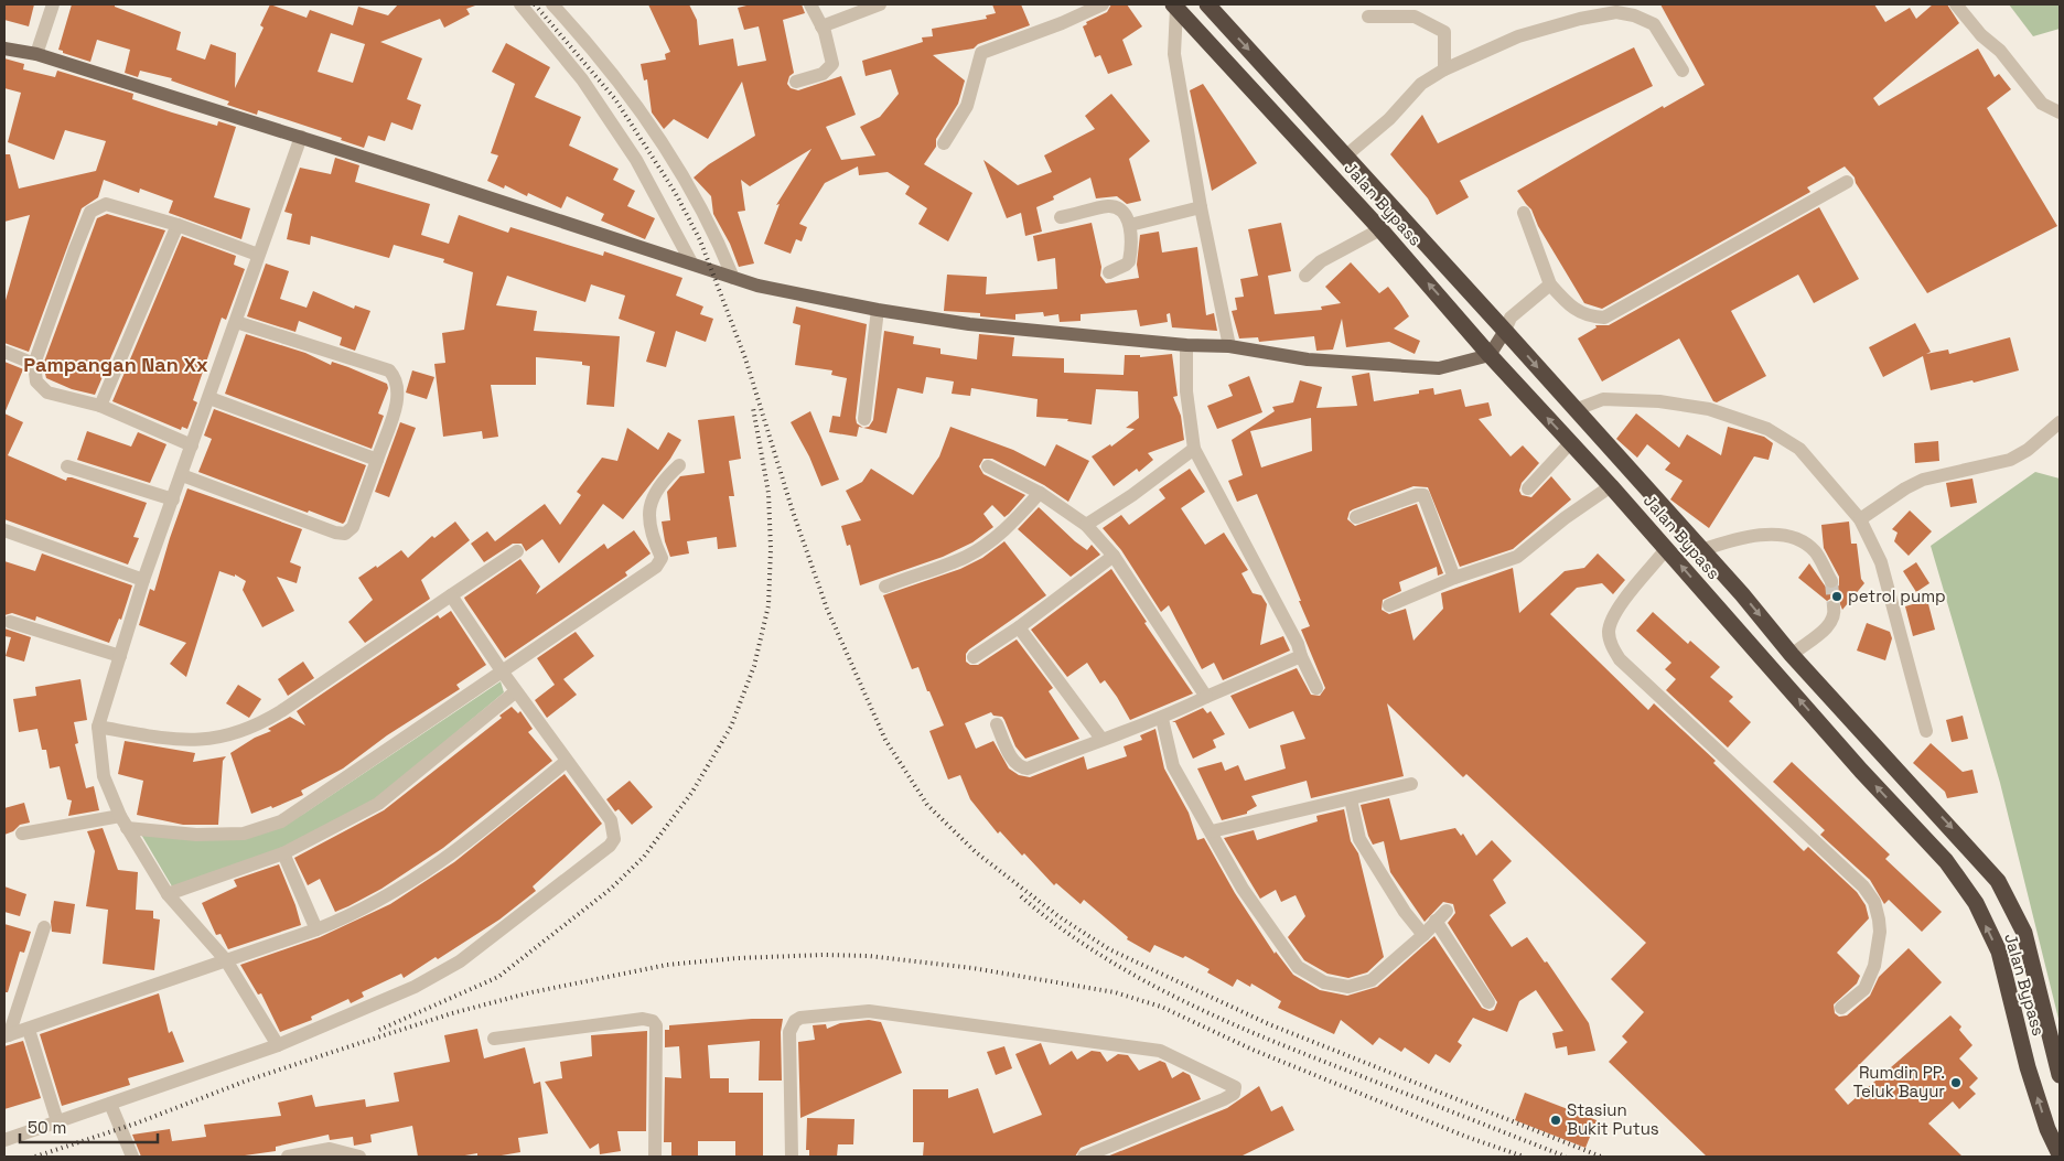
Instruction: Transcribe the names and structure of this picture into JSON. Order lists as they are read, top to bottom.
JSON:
{
  "streets": {
    "highway": ["Jalan Bypass"]
  },
  "districts": ["Pampangan Nan Xx"],
  "places": ["petrol pump", "Rumdin PP. Teluk Bayur", "Stasiun Bukit Putus"],
  "scale_bar": "50 m"
}
